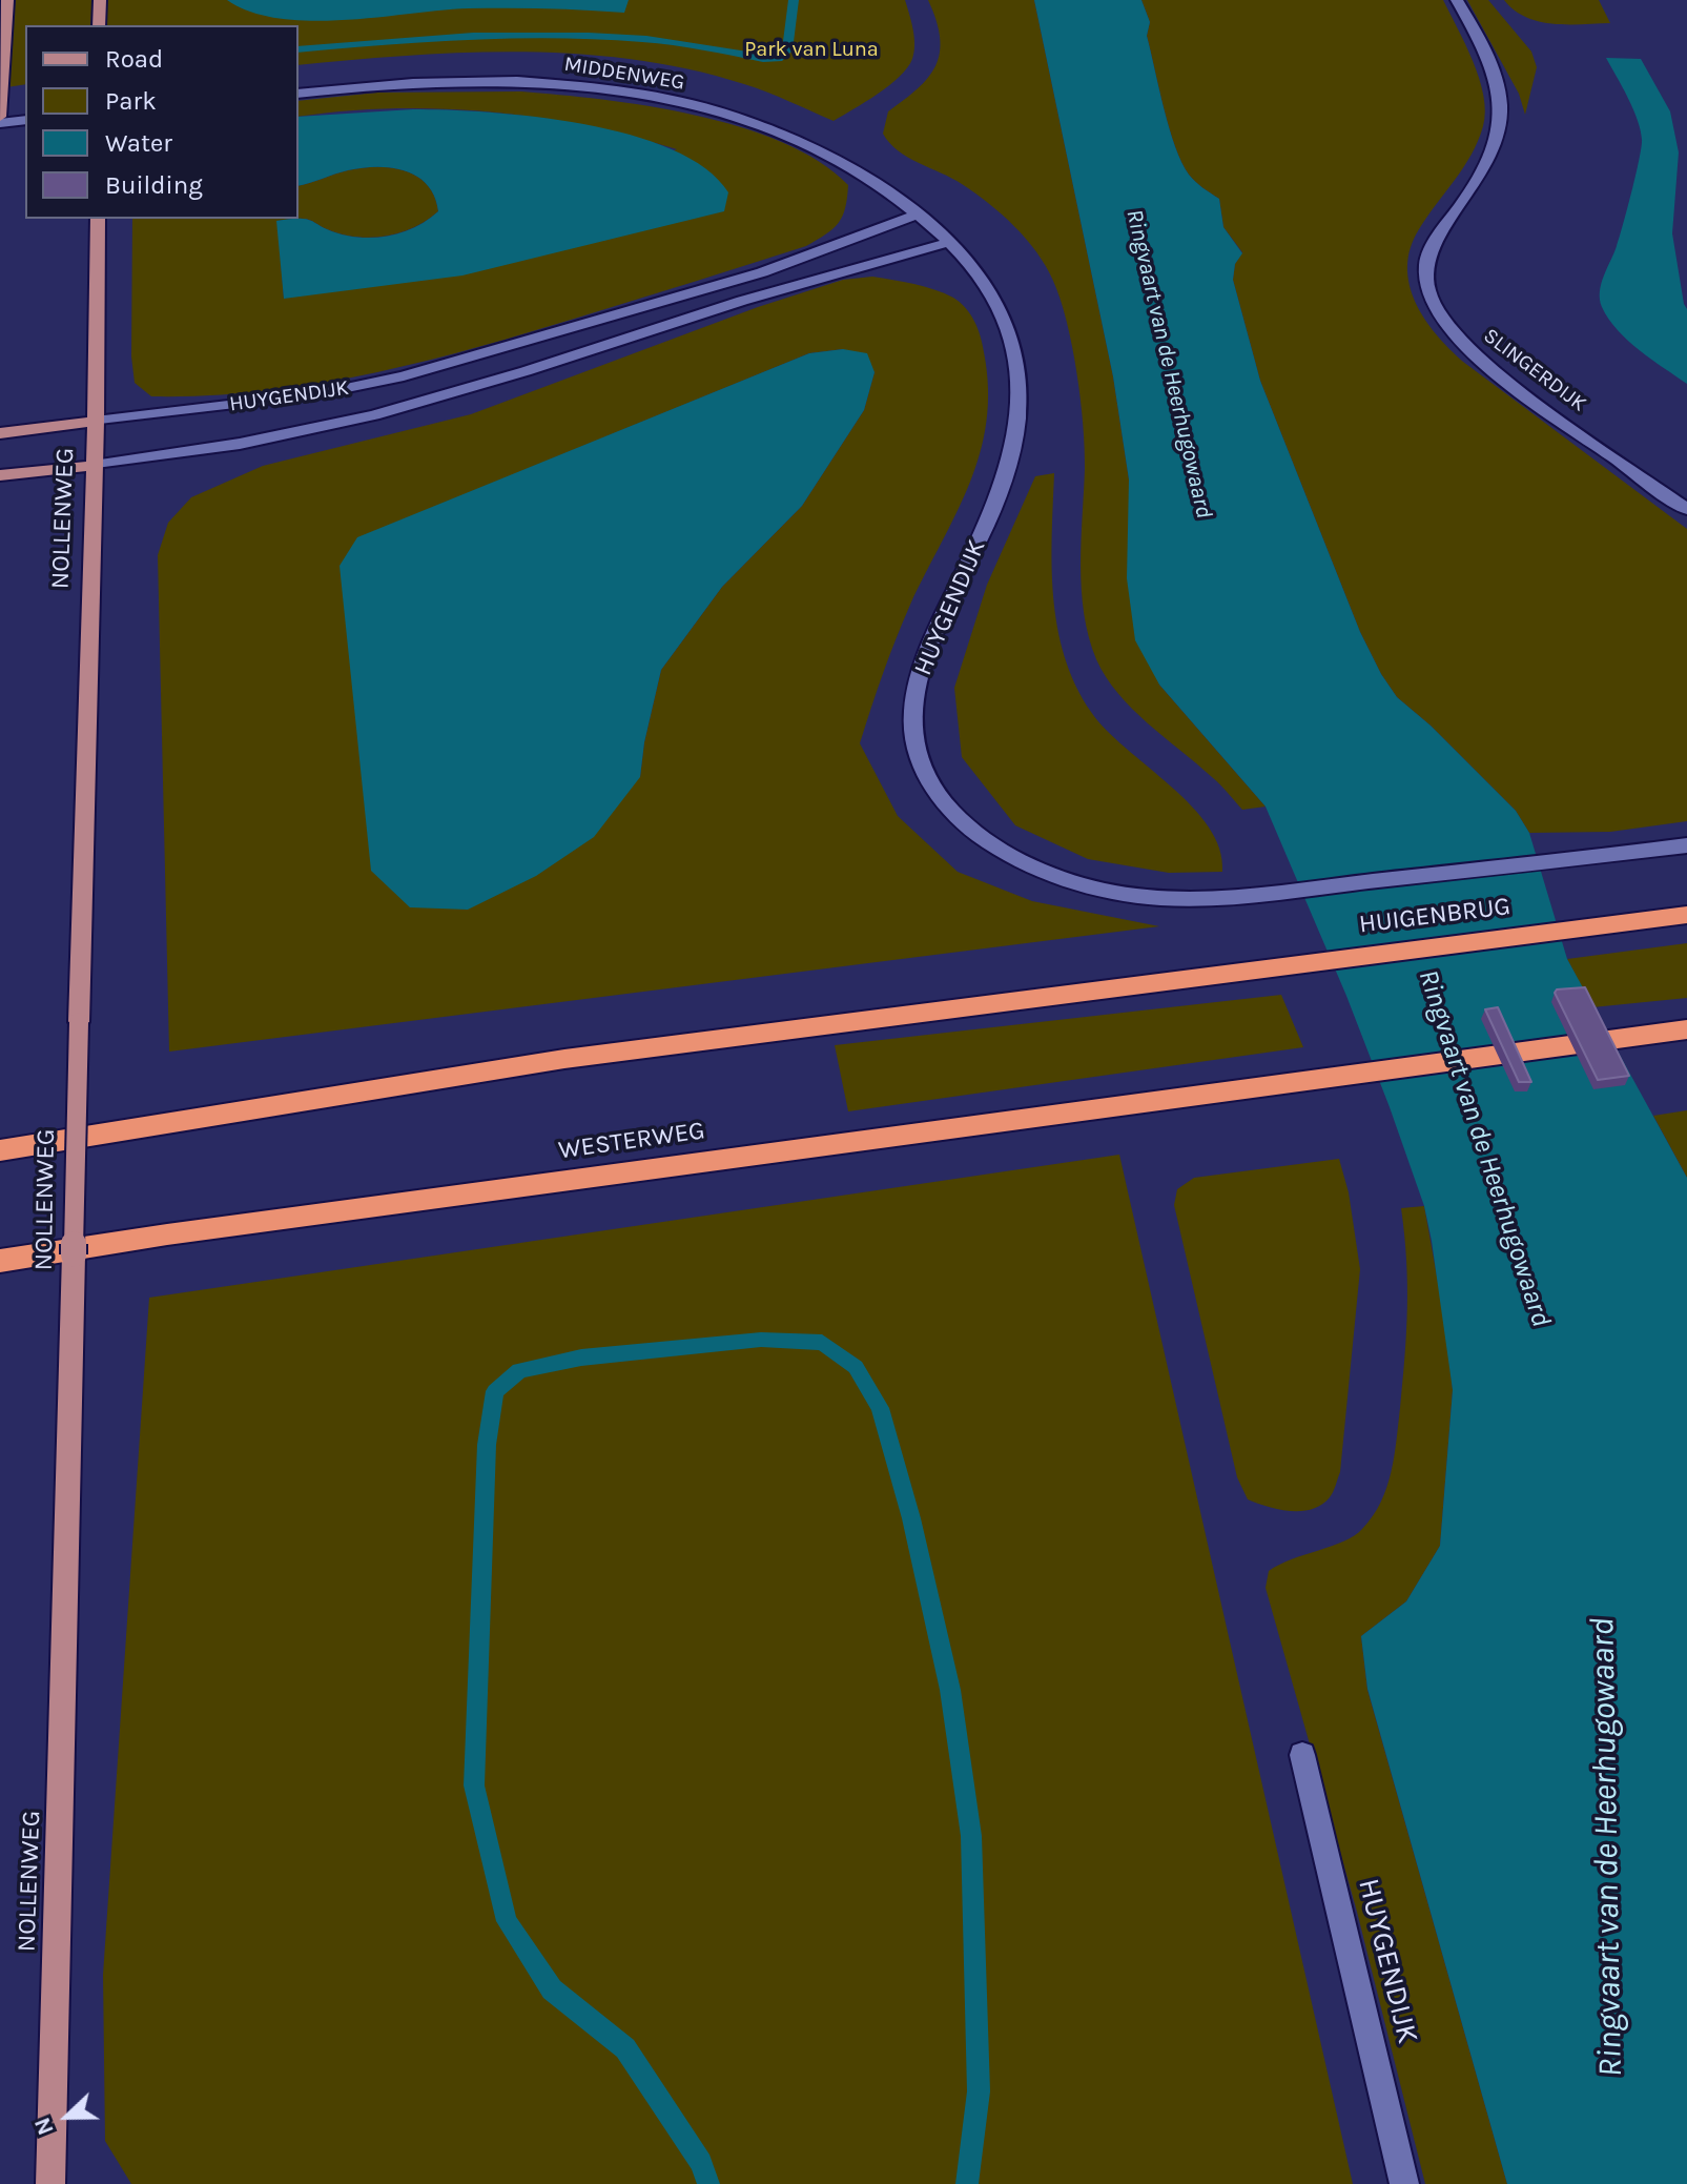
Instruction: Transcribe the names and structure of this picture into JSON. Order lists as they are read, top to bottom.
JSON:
{
  "streets": {
    "highway": ["HUIGENBRUG", "WESTERWEG"],
    "main road": ["NOLLENWEG"],
    "street": ["MIDDENWEG", "SLINGERDIJK", "HUYGENDIJK"]
  },
  "crossings": [
    ["MIDDENWEG", "HUYGENDIJK"],
    ["HUYGENDIJK", "NOLLENWEG"],
    ["HUYGENDIJK", "HUIGENBRUG"]
  ],
  "water": ["Ringvaart van de Heerhugowaard"],
  "parks": ["Park van Luna"],
  "legend": [
    "Road",
    "Park",
    "Water",
    "Building"
  ],
  "north": "left"
}
